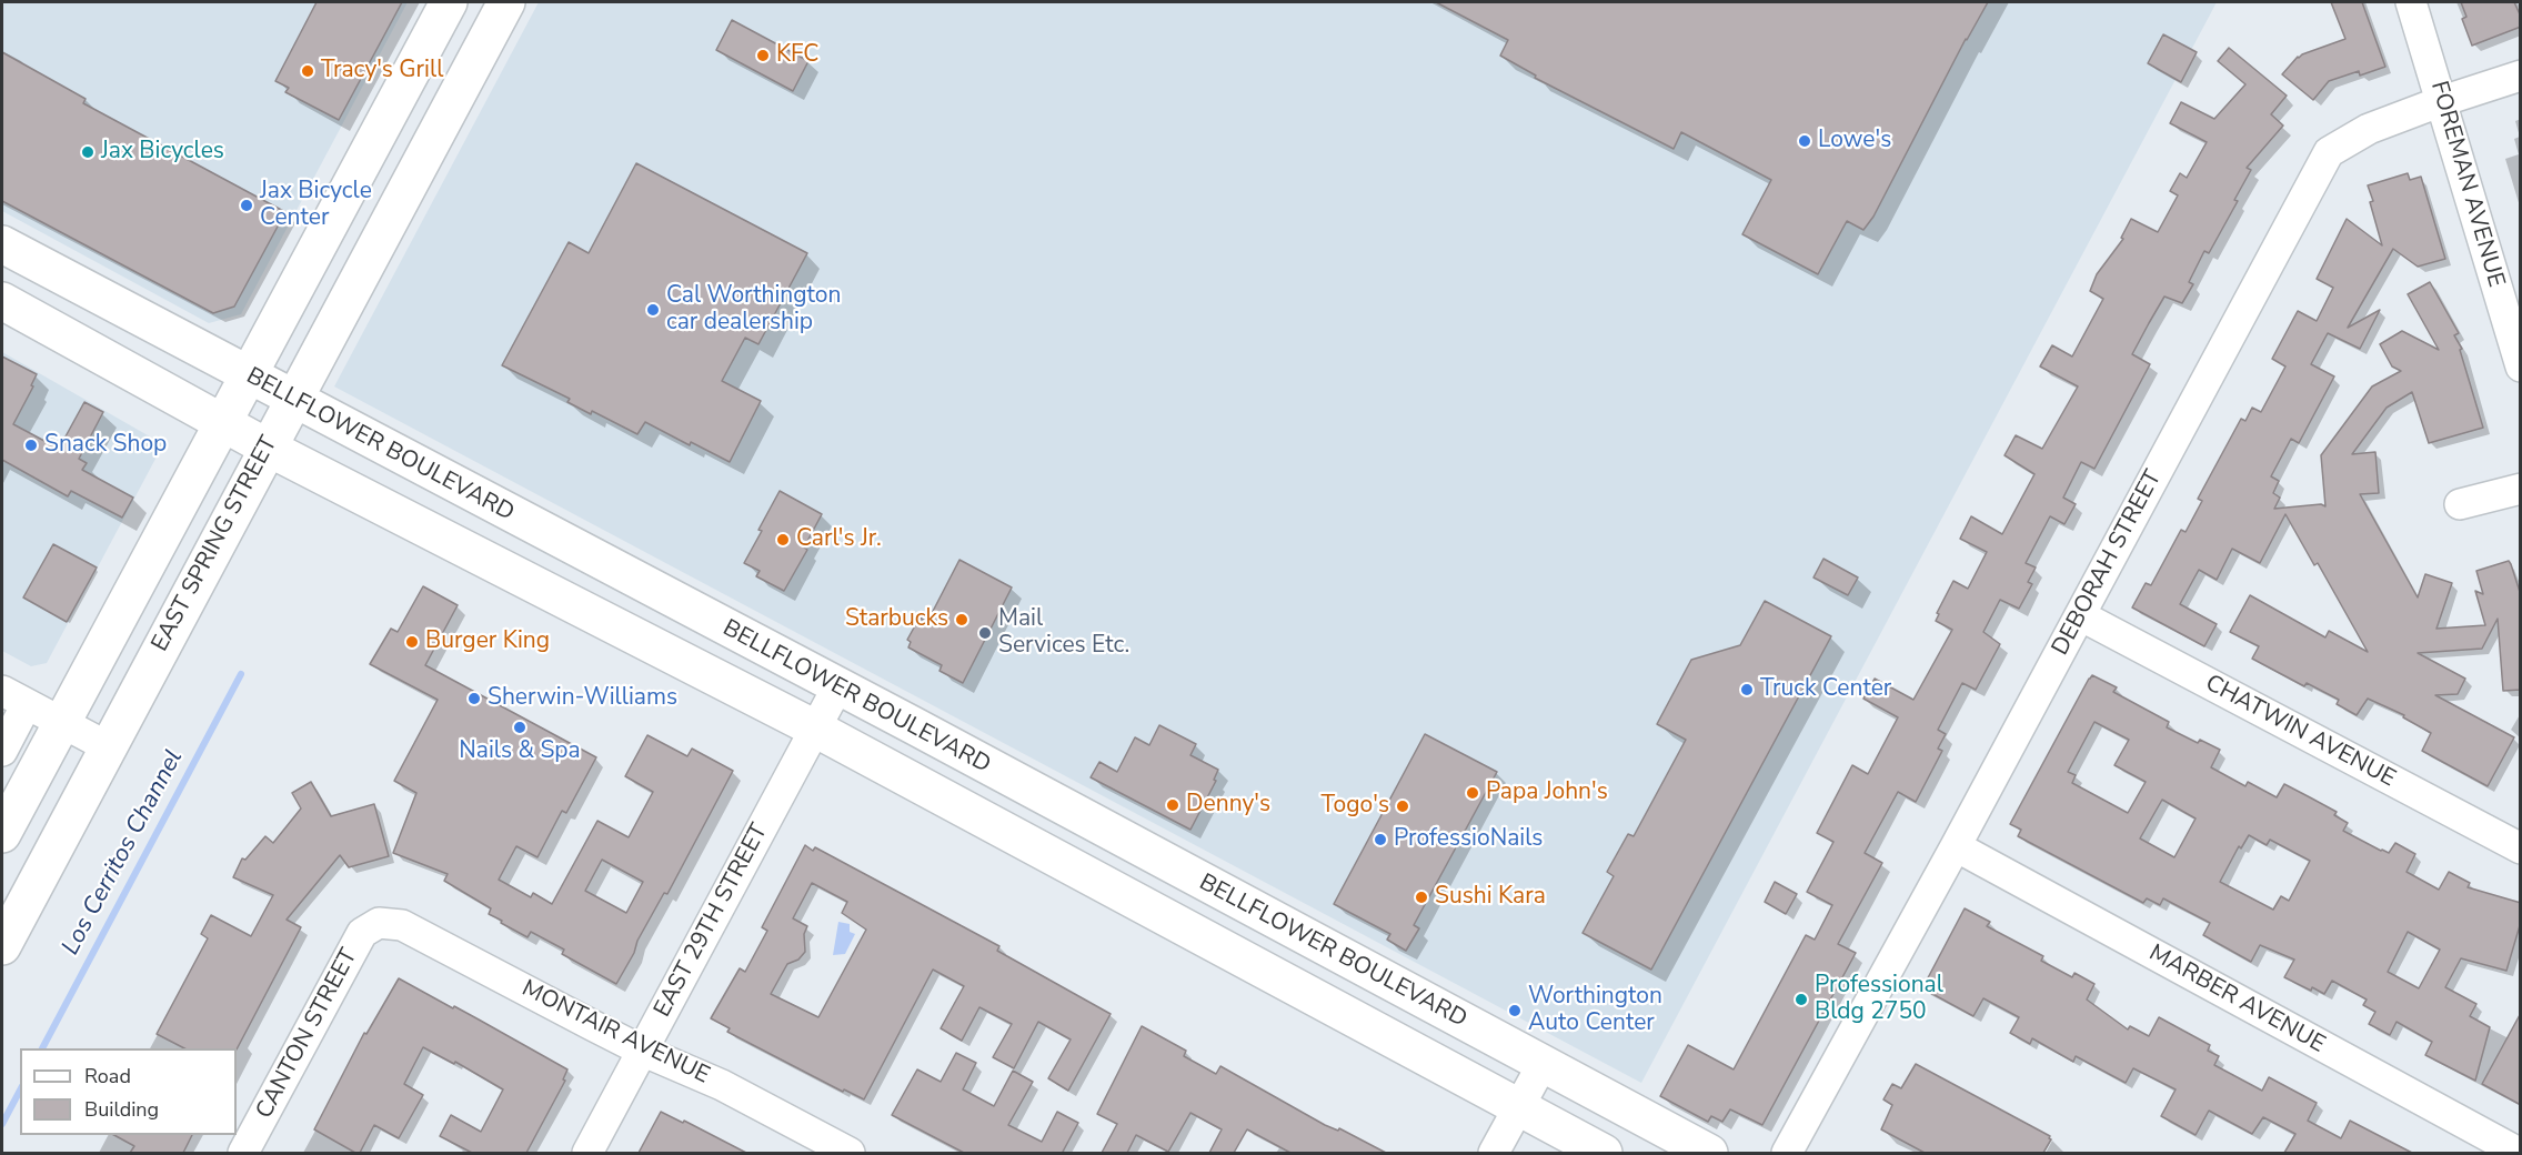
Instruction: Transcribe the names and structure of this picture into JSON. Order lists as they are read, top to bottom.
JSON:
{
  "streets": {
    "main road": ["BELLFLOWER BOULEVARD", "EAST SPRING STREET"],
    "street": [
      "FOREMAN AVENUE",
      "DEBORAH STREET",
      "CHATWIN AVENUE",
      "EAST 29TH STREET",
      "MARBER AVENUE",
      "MONTAIR AVENUE",
      "CANTON STREET"
    ]
  },
  "crossings": [
    ["FOREMAN AVENUE", "DEBORAH STREET"],
    ["BELLFLOWER BOULEVARD", "EAST SPRING STREET"],
    ["BELLFLOWER BOULEVARD", "EAST 29TH STREET"],
    ["DEBORAH STREET", "CHATWIN AVENUE"],
    ["DEBORAH STREET", "MARBER AVENUE"],
    ["EAST 29TH STREET", "MONTAIR AVENUE"],
    ["MONTAIR AVENUE", "CANTON STREET"]
  ],
  "water": ["Los Cerritos Channel"],
  "places": [
    "KFC",
    "Tracy's Grill",
    "Lowe's",
    "Jax Bicycles",
    "Jax Bicycle Center",
    "Cal Worthington car dealership",
    "Snack Shop",
    "Carl's Jr.",
    "Starbucks",
    "Mail Services Etc.",
    "Burger King",
    "Truck Center",
    "Sherwin-Williams",
    "Nails & Spa",
    "Papa John's",
    "Denny's",
    "Togo's",
    "ProfessioNails",
    "Sushi Kara",
    "Professional Bldg 2750",
    "Worthington Auto Center"
  ],
  "legend": ["Road", "Building"]
}
